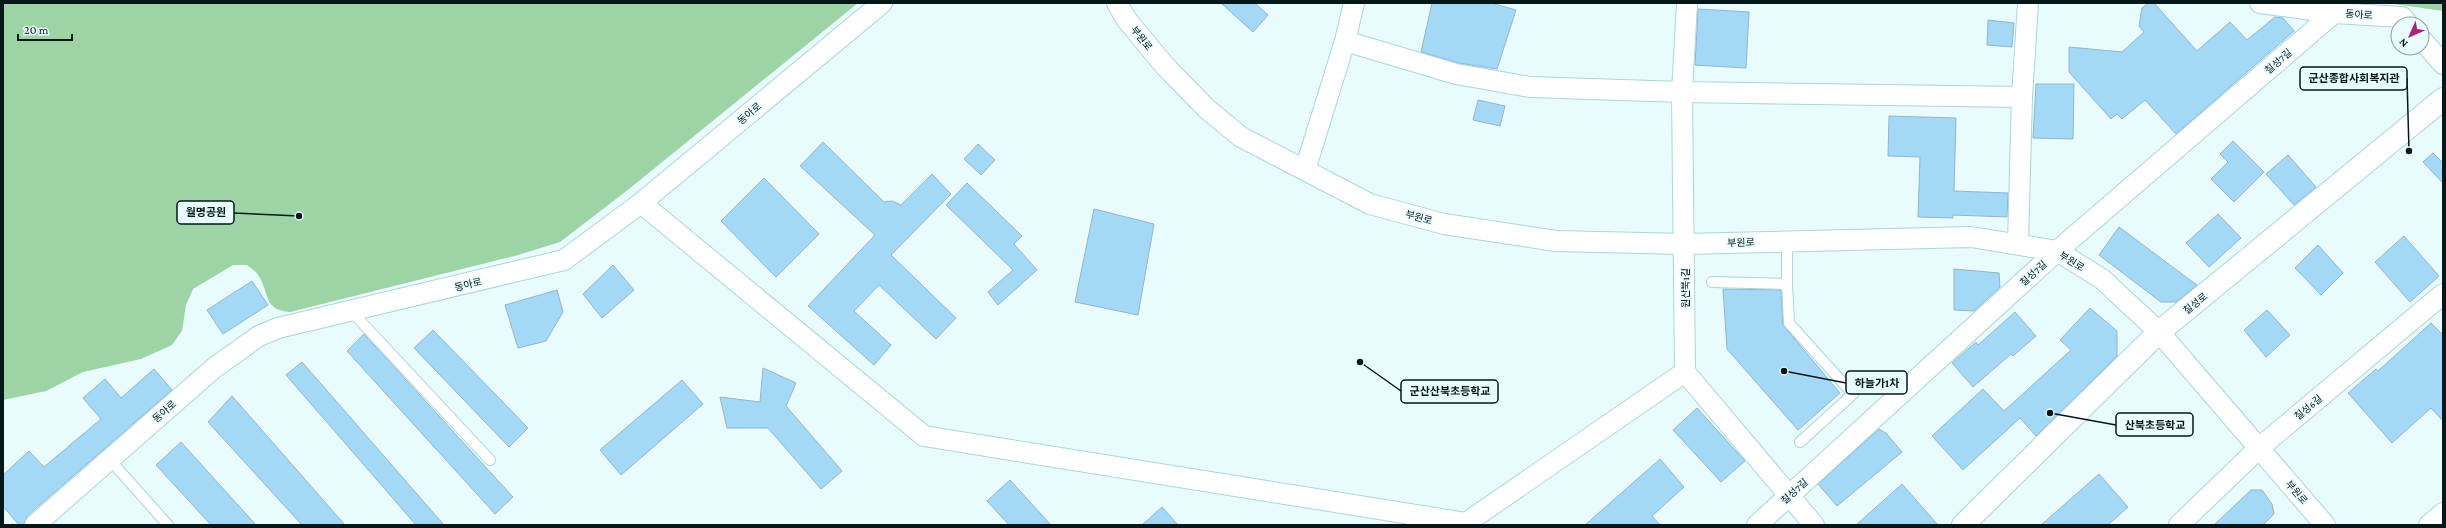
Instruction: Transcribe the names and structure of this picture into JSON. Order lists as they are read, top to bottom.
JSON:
{
  "streets": {
    "street": [
      "동아로",
      "부원로",
      "칠성7길",
      "원산북1길",
      "칠성로",
      "칠성6길"
    ]
  },
  "crossings": [
    ["동아로", "칠성7길"],
    ["부원로", "칠성7길"],
    ["부원로", "원산북1길"],
    ["부원로", "칠성로"],
    ["부원로", "칠성6길"]
  ],
  "places": [
    "군산종합사회복지관",
    "월명공원",
    "군산산북초등학교",
    "하늘가1차",
    "산북초등학교"
  ],
  "scale_bar": "20 m",
  "north": "bottom left"
}
